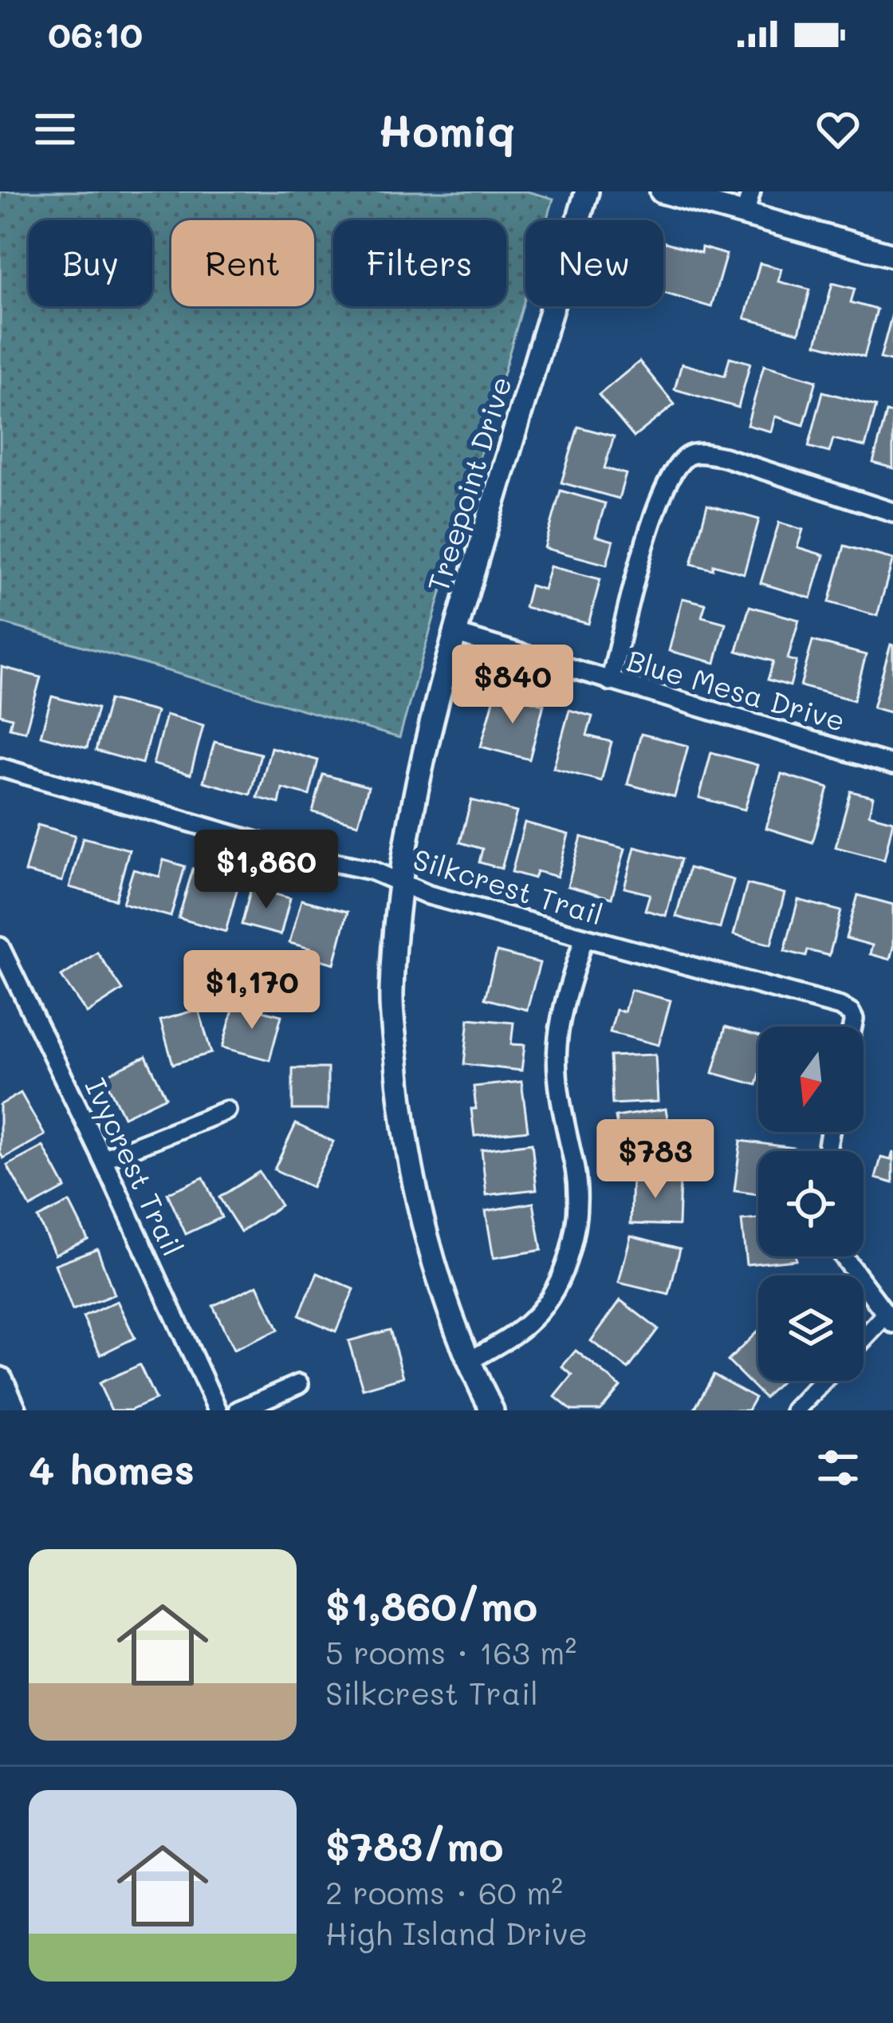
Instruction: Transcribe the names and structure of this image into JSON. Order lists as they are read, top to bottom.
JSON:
{
  "streets": {
    "street": [
      "Treepoint Drive",
      "Blue Mesa Drive",
      "Silkcrest Trail",
      "Ivycrest Trail"
    ]
  },
  "crossings": [
    ["Treepoint Drive", "Blue Mesa Drive"],
    ["Treepoint Drive", "Silkcrest Trail"]
  ],
  "north": "bottom",
  "page": {
    "status": "06:10",
    "header": "Homiq",
    "chip": [
      "Buy",
      "Rent",
      "Filters",
      "New"
    ],
    "price": [
      "$840",
      "$1,860",
      "$1,170",
      "$783"
    ],
    "heading": "4 homes",
    "list": [
      {
        "name": "$1,860/mo",
        "note": "5 rooms · 163 m² · Silkcrest Trail"
      },
      {
        "name": "$783/mo",
        "note": "2 rooms · 60 m² · High Island Drive"
      }
    ]
  }
}
